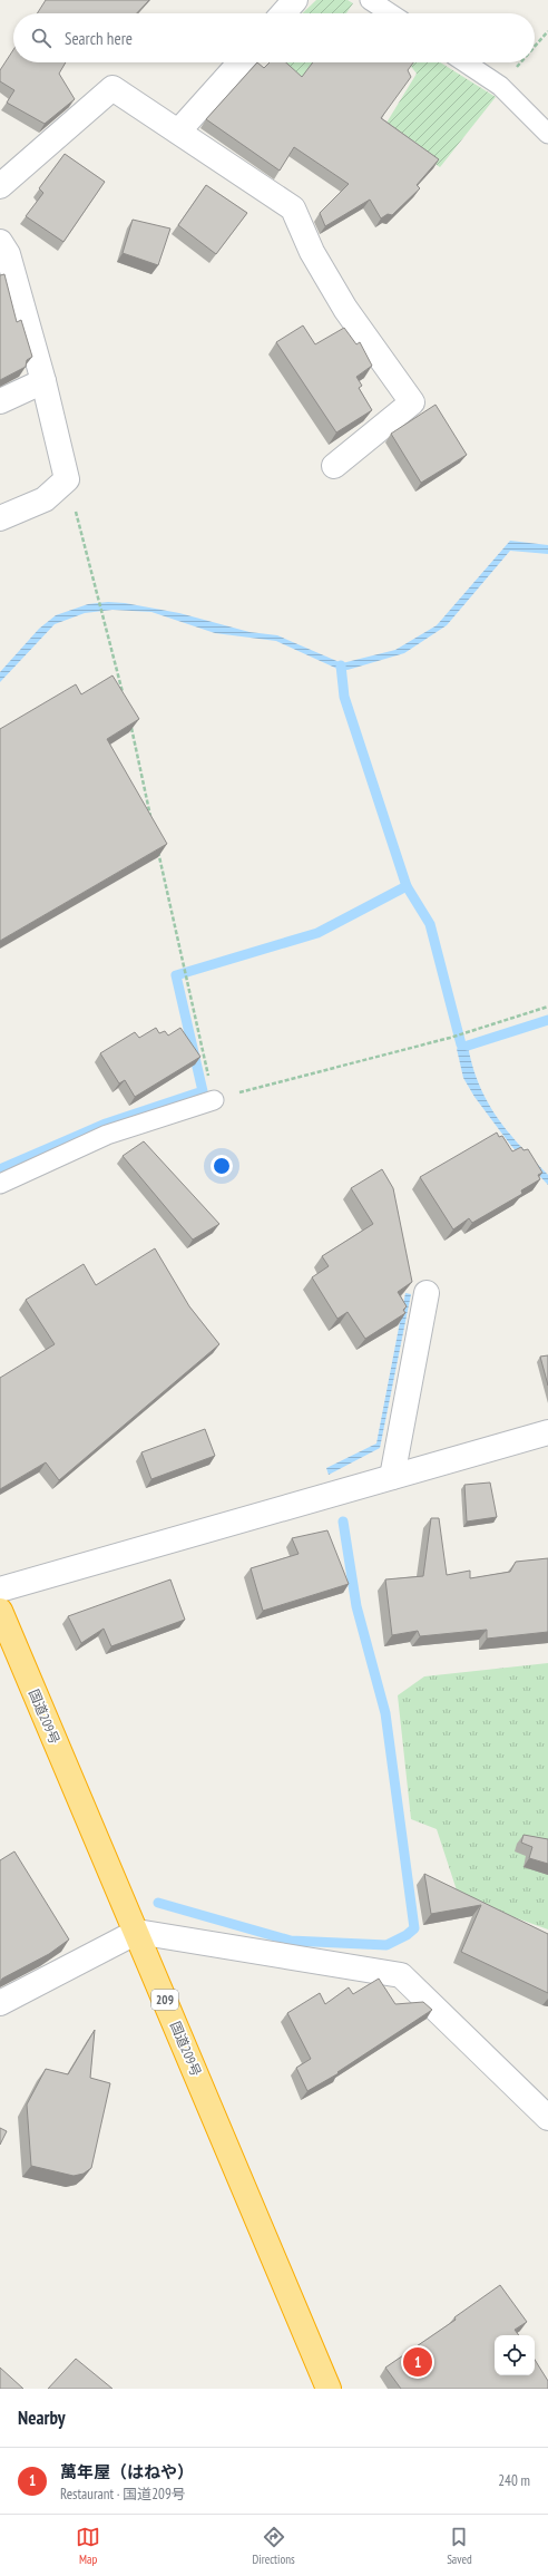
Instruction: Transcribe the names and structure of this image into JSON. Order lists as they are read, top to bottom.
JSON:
{
  "streets": {
    "highway": ["国道209号", "209"]
  },
  "page": {
    "search": "Search here",
    "pins": "1",
    "heading": "Nearby",
    "list": [
      {
        "mark": "1",
        "name": "萬年屋（はねや）",
        "note": "Restaurant · 国道209号",
        "value": "240 m"
      }
    ],
    "nav": ["Map", "Directions", "Saved"]
  }
}
